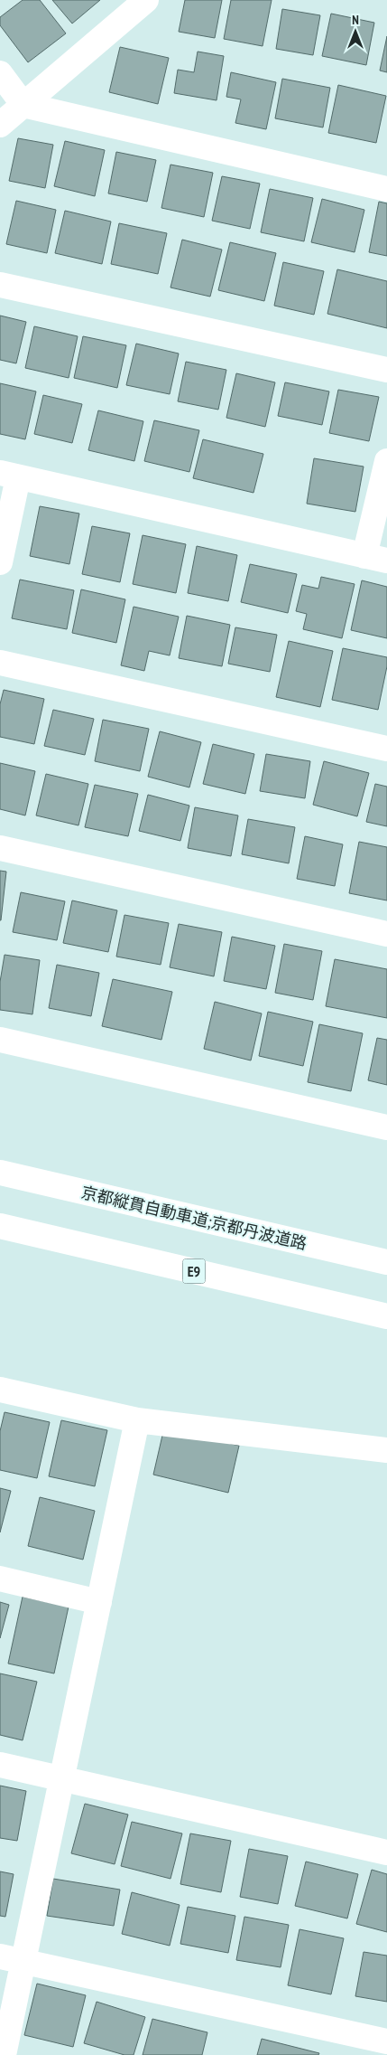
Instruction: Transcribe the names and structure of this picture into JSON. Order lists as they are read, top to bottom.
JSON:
{
  "streets": {
    "main road": ["京都縦貫自動車道;京都丹波道路", "E9"]
  },
  "north": "top"
}
